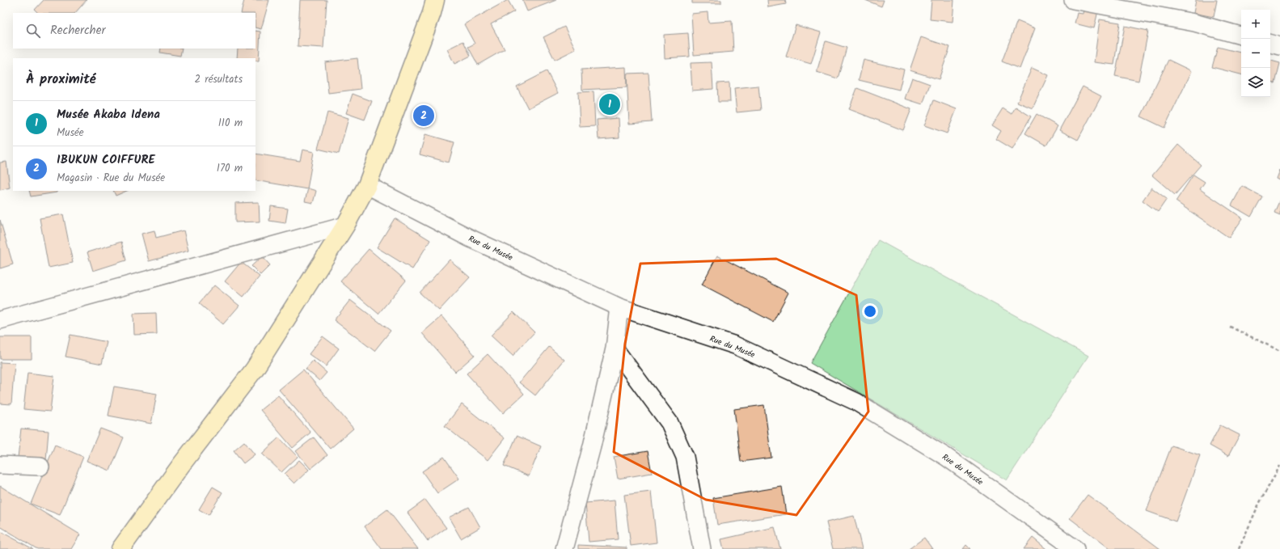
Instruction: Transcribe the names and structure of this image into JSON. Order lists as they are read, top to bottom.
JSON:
{
  "streets": {
    "street": ["Rue du Musée"]
  },
  "page": {
    "map_buttons": ["+", "−"],
    "search": "Rechercher",
    "heading": ["À proximité", "2 résultats"],
    "pins": ["1", "2"],
    "list": [
      {
        "mark": "1",
        "name": "Musée Akaba Idena",
        "note": "Musée",
        "value": "110 m"
      },
      {
        "mark": "2",
        "name": "IBUKUN COIFFURE",
        "note": "Magasin · Rue du Musée",
        "value": "170 m"
      }
    ]
  }
}
